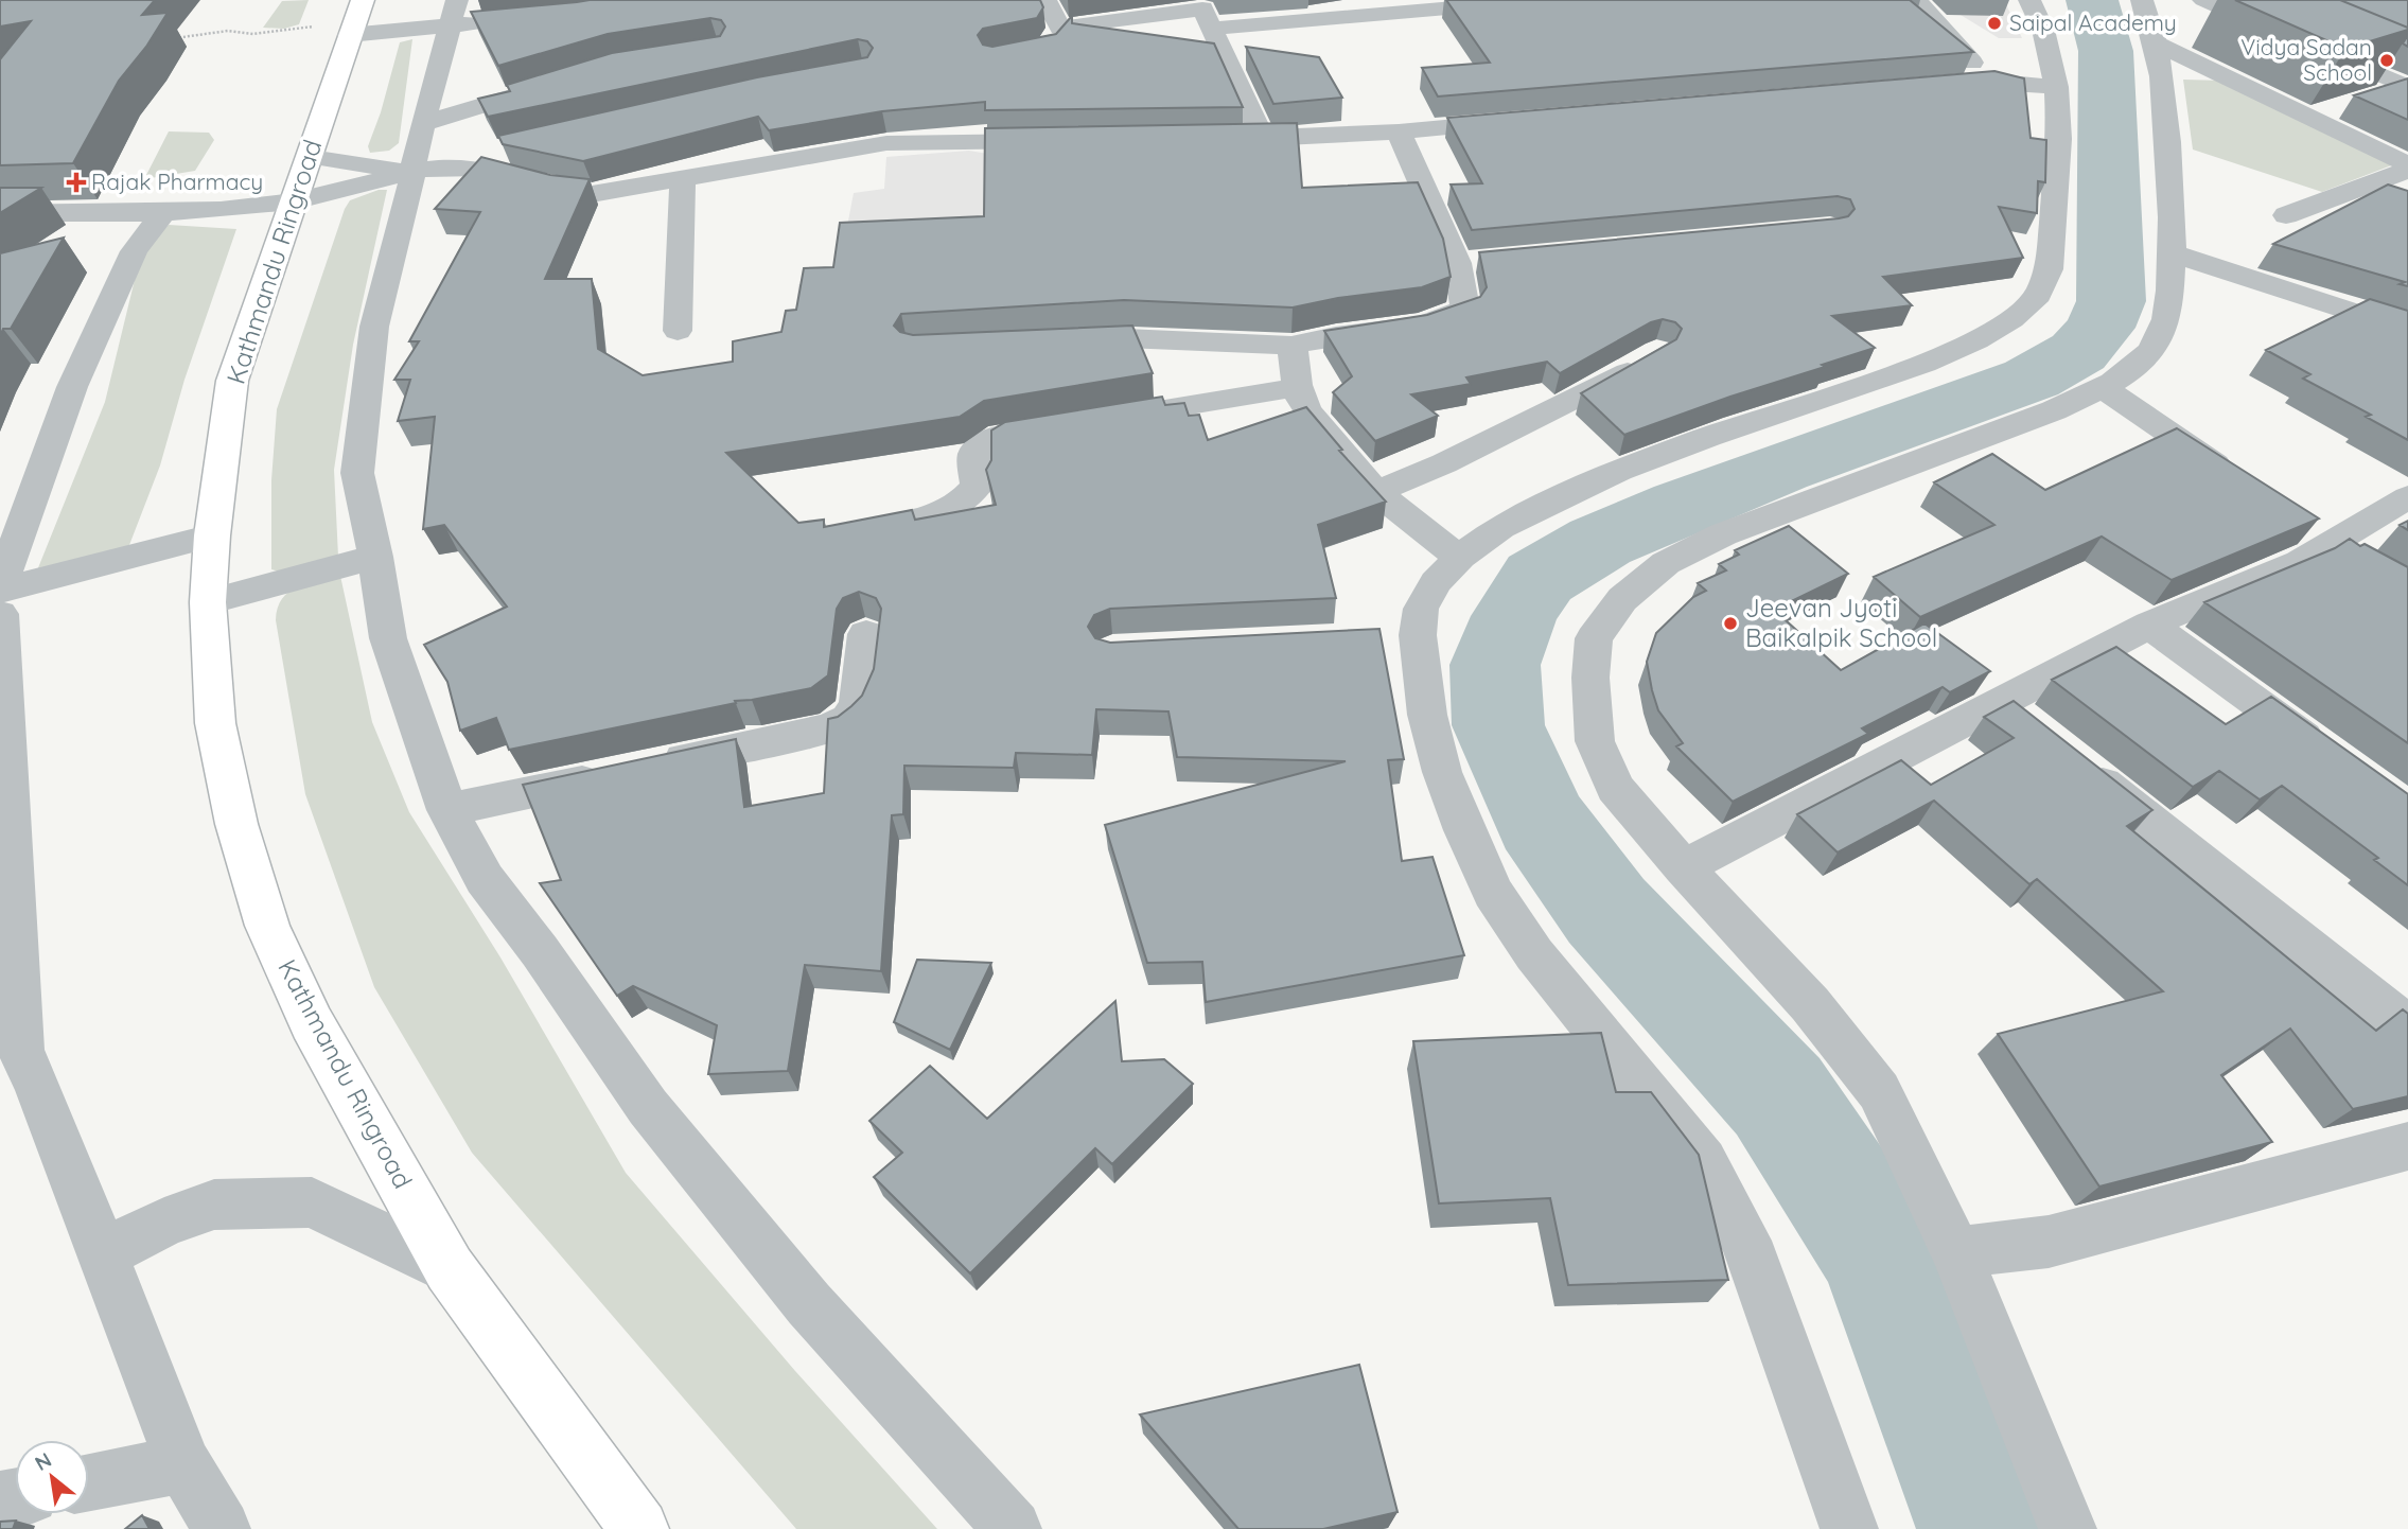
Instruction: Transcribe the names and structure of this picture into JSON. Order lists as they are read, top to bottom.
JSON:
{
  "streets": {
    "highway": ["Kathmandu Ringroad"]
  },
  "places": {
    "other": ["Saipal Academy", "Vidya Sadan School", "Jeevan Jyoti Baikalpik School"],
    "health": ["Rajak Pharmacy"]
  },
  "north": "top left"
}
